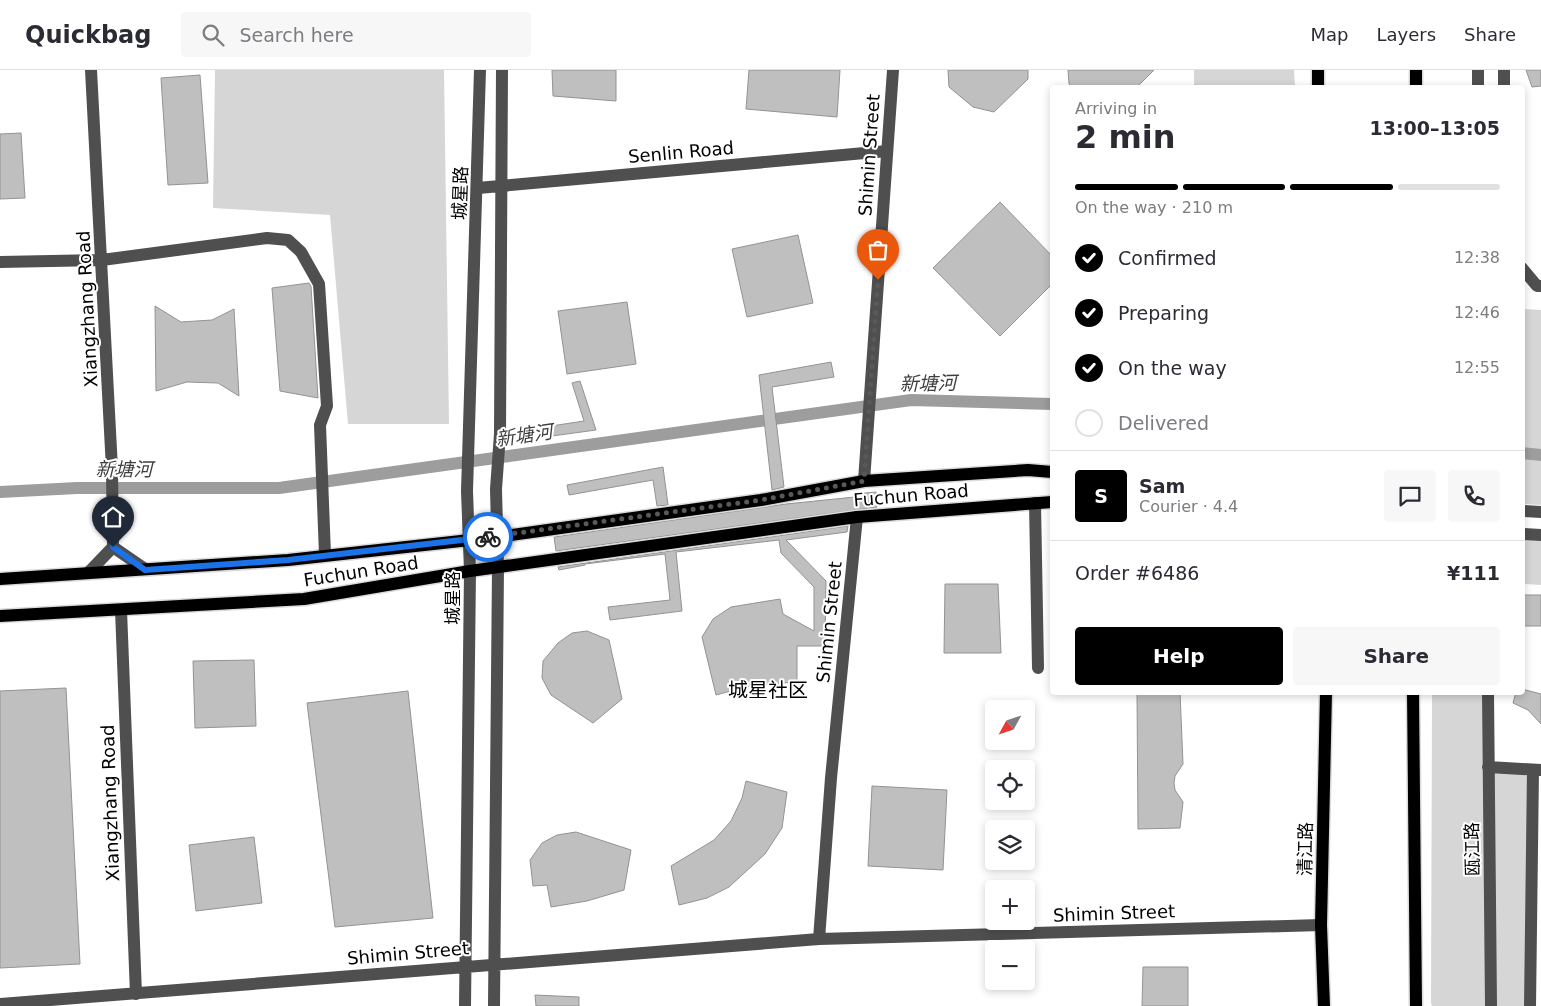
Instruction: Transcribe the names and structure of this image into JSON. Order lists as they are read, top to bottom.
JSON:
{
  "streets": {
    "main road": ["Fuchun Road", "清江路"],
    "street": [
      "Senlin Road",
      "Shimin Street",
      "城星路",
      "Xiangzhang Road",
      "瓯江路"
    ]
  },
  "crossings": [
    ["Senlin Road", "Shimin Street"],
    ["Senlin Road", "城星路"],
    ["Shimin Street", "城星路"],
    ["Shimin Street", "Xiangzhang Road"],
    ["Shimin Street", "Fuchun Road"],
    ["Shimin Street", "清江路"],
    ["城星路", "Fuchun Road"],
    ["Xiangzhang Road", "Fuchun Road"]
  ],
  "districts": ["城星社区"],
  "water": ["新塘河"],
  "north": "bottom left",
  "page": {
    "header": "Quickbag",
    "search": "Search here",
    "nav": ["Map", "Layers", "Share"],
    "heading": ["2 min", "Arriving in", "13:00–13:05"],
    "panel": [
      "Sam",
      "Courier · 4.4",
      "Order #6486",
      "¥111"
    ],
    "bar": "On the way · 210 m",
    "list": [
      ["Confirmed", "12:38"],
      ["Preparing", "12:46"],
      ["On the way", "12:55"],
      "Delivered"
    ],
    "round": "S",
    "buttons": ["Help", "Share"],
    "map_buttons": ["+", "−"]
  }
}
